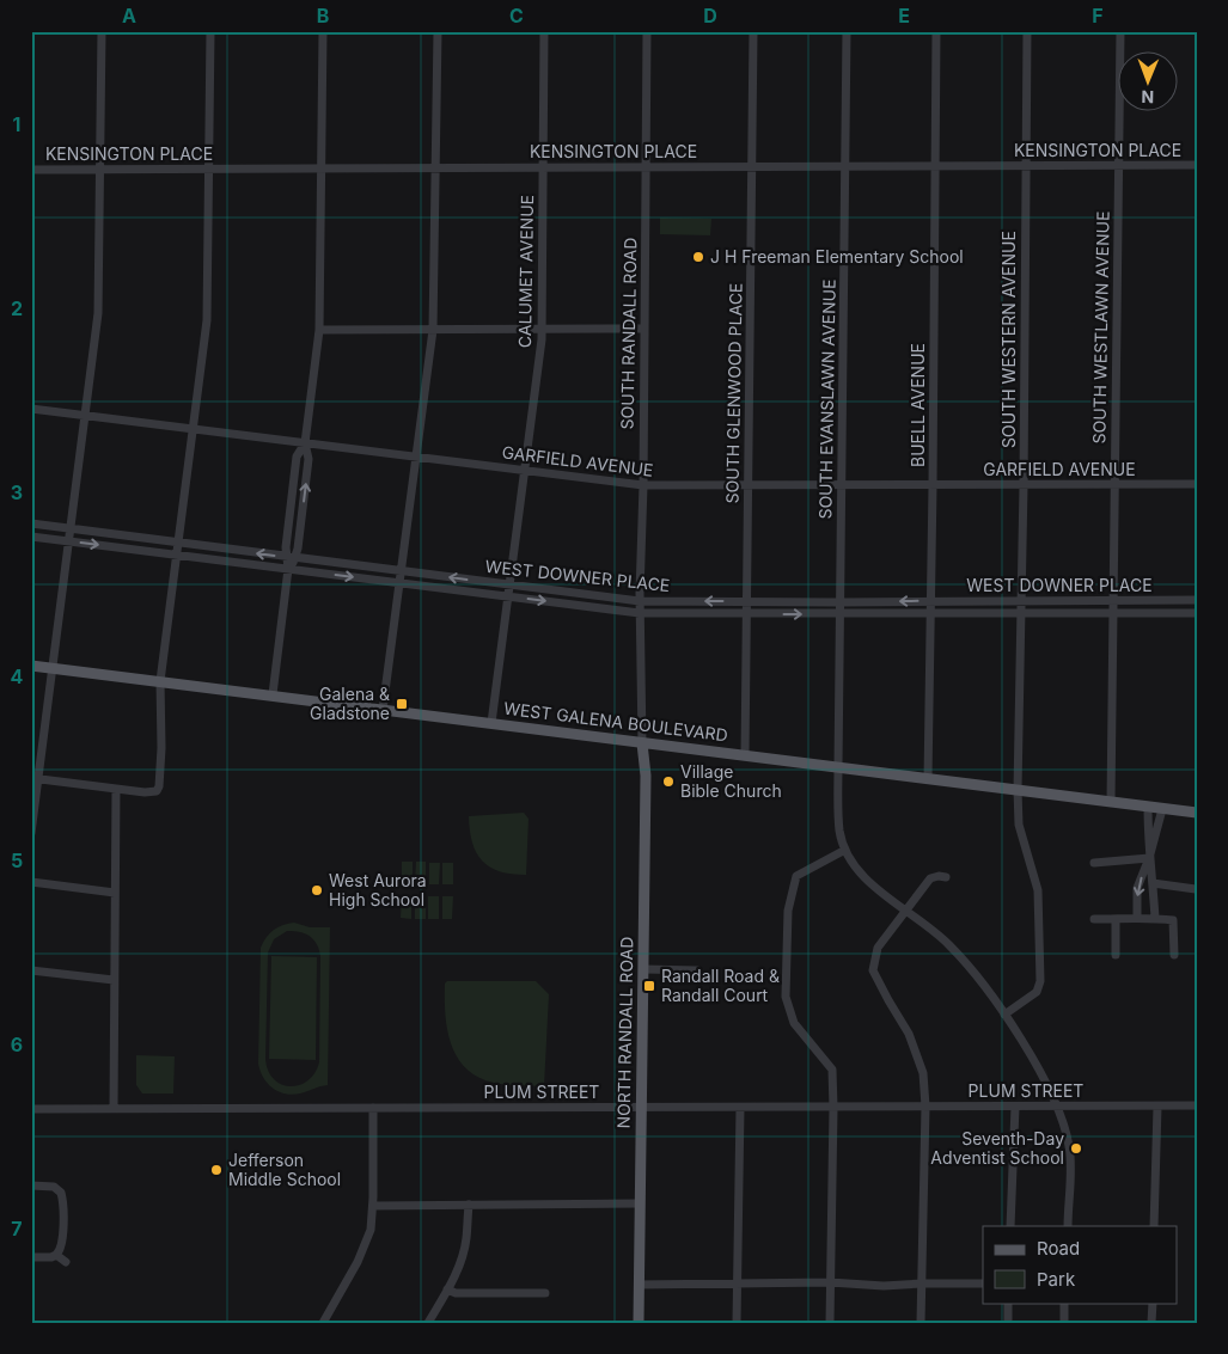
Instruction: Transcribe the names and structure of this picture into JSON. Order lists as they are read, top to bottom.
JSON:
{
  "streets": {
    "main road": ["WEST GALENA BOULEVARD", "NORTH RANDALL ROAD"],
    "street": [
      "KENSINGTON PLACE",
      "CALUMET AVENUE",
      "SOUTH WESTLAWN AVENUE",
      "SOUTH RANDALL ROAD",
      "SOUTH WESTERN AVENUE",
      "SOUTH GLENWOOD PLACE",
      "SOUTH EVANSLAWN AVENUE",
      "BUELL AVENUE",
      "GARFIELD AVENUE",
      "WEST DOWNER PLACE",
      "PLUM STREET"
    ]
  },
  "crossings": [
    ["KENSINGTON PLACE", "CALUMET AVENUE"],
    ["KENSINGTON PLACE", "SOUTH WESTLAWN AVENUE"],
    ["KENSINGTON PLACE", "SOUTH RANDALL ROAD"],
    ["KENSINGTON PLACE", "SOUTH WESTERN AVENUE"],
    ["KENSINGTON PLACE", "SOUTH GLENWOOD PLACE"],
    ["KENSINGTON PLACE", "SOUTH EVANSLAWN AVENUE"],
    ["KENSINGTON PLACE", "BUELL AVENUE"],
    ["CALUMET AVENUE", "GARFIELD AVENUE"],
    ["CALUMET AVENUE", "WEST DOWNER PLACE"],
    ["CALUMET AVENUE", "WEST GALENA BOULEVARD"],
    ["SOUTH WESTLAWN AVENUE", "GARFIELD AVENUE"],
    ["SOUTH WESTLAWN AVENUE", "WEST DOWNER PLACE"],
    ["SOUTH WESTLAWN AVENUE", "WEST GALENA BOULEVARD"],
    ["SOUTH RANDALL ROAD", "GARFIELD AVENUE"],
    ["SOUTH RANDALL ROAD", "WEST DOWNER PLACE"],
    ["SOUTH RANDALL ROAD", "WEST GALENA BOULEVARD"],
    ["SOUTH RANDALL ROAD", "NORTH RANDALL ROAD"],
    ["SOUTH WESTERN AVENUE", "GARFIELD AVENUE"],
    ["SOUTH WESTERN AVENUE", "WEST DOWNER PLACE"],
    ["SOUTH WESTERN AVENUE", "WEST GALENA BOULEVARD"],
    ["SOUTH GLENWOOD PLACE", "GARFIELD AVENUE"],
    ["SOUTH GLENWOOD PLACE", "WEST DOWNER PLACE"],
    ["SOUTH GLENWOOD PLACE", "WEST GALENA BOULEVARD"],
    ["SOUTH EVANSLAWN AVENUE", "GARFIELD AVENUE"],
    ["SOUTH EVANSLAWN AVENUE", "WEST DOWNER PLACE"],
    ["SOUTH EVANSLAWN AVENUE", "WEST GALENA BOULEVARD"],
    ["BUELL AVENUE", "GARFIELD AVENUE"],
    ["BUELL AVENUE", "WEST DOWNER PLACE"],
    ["BUELL AVENUE", "WEST GALENA BOULEVARD"],
    ["WEST GALENA BOULEVARD", "NORTH RANDALL ROAD"],
    ["NORTH RANDALL ROAD", "PLUM STREET"]
  ],
  "places": {
    "other": [
      "J H Freeman Elementary School",
      "Village Bible Church",
      "West Aurora High School",
      "Seventh-Day Adventist School",
      "Jefferson Middle School"
    ],
    "transit": ["Galena & Gladstone", "Randall Road & Randall Court"]
  },
  "legend": ["Road", "Park"],
  "north": "bottom",
  "grid": {
    "columns": [
      "A",
      "B",
      "C",
      "D",
      "E",
      "F"
    ],
    "rows": [
      "1",
      "2",
      "3",
      "4",
      "5",
      "6",
      "7"
    ]
  }
}
